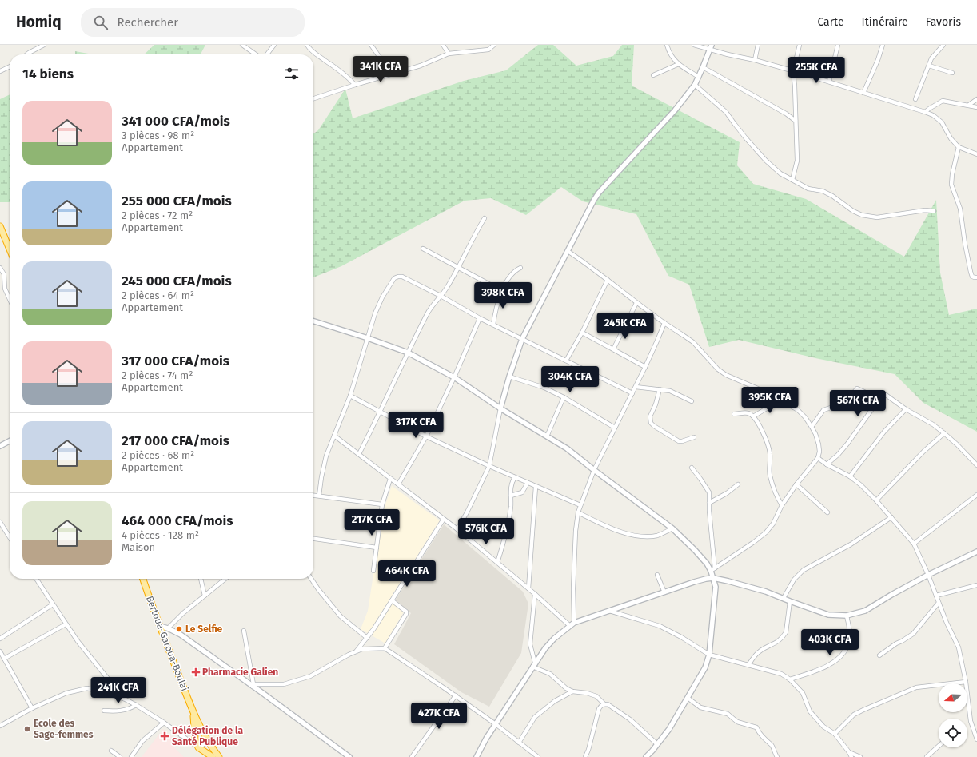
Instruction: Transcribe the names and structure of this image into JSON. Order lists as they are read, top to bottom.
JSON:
{
  "streets": {
    "highway": ["Bertoua-Garoua-Boulai"]
  },
  "places": {
    "other": ["Le Selfie", "Ecole des Sage-femmes"],
    "health": ["Pharmacie Galien", "Délégation de la Santé Publique"]
  },
  "north": "left",
  "page": {
    "header": "Homiq",
    "search": "Rechercher",
    "nav": ["Carte", "Itinéraire", "Favoris"],
    "heading": "14 biens",
    "price": [
      "341K CFA",
      "255K CFA",
      "398K CFA",
      "245K CFA",
      "304K CFA",
      "395K CFA",
      "567K CFA",
      "317K CFA",
      "217K CFA",
      "576K CFA",
      "464K CFA",
      "403K CFA",
      "241K CFA",
      "427K CFA"
    ],
    "list": [
      {
        "name": "341 000 CFA/mois",
        "note": "3 pièces · 98 m² · Appartement"
      },
      {
        "name": "255 000 CFA/mois",
        "note": "2 pièces · 72 m² · Appartement"
      },
      {
        "name": "245 000 CFA/mois",
        "note": "2 pièces · 64 m² · Appartement"
      },
      {
        "name": "317 000 CFA/mois",
        "note": "2 pièces · 74 m² · Appartement"
      },
      {
        "name": "217 000 CFA/mois",
        "note": "2 pièces · 68 m² · Appartement"
      },
      {
        "name": "464 000 CFA/mois",
        "note": "4 pièces · 128 m² · Maison"
      }
    ]
  }
}
